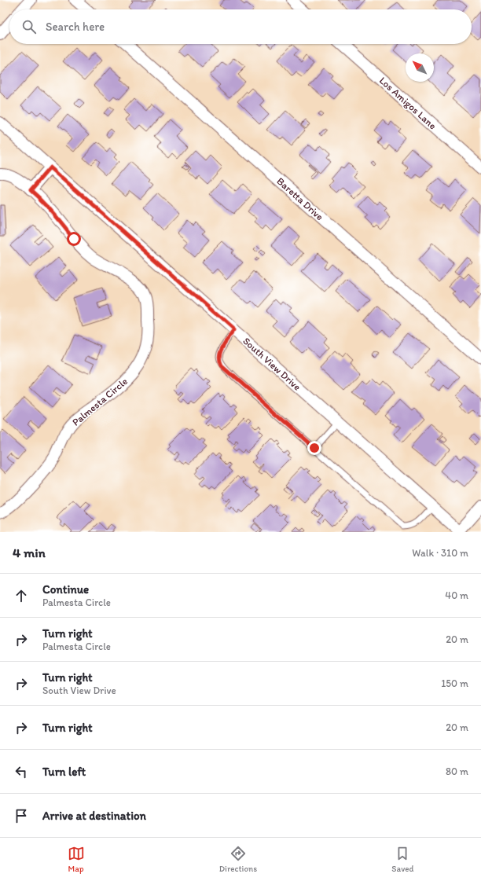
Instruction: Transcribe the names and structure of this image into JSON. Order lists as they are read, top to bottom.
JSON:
{
  "streets": {
    "street": [
      "Los Amigos Lane",
      "Baretta Drive",
      "South View Drive",
      "Palmesta Circle"
    ]
  },
  "north": "top left",
  "page": {
    "search": "Search here",
    "heading": ["4 min", "Walk · 310 m"],
    "list": [
      ["Continue", "Palmesta Circle", "40 m"],
      ["Turn right", "Palmesta Circle", "20 m"],
      ["Turn right", "South View Drive", "150 m"],
      ["Turn right", "20 m"],
      ["Turn left", "80 m"],
      "Arrive at destination"
    ],
    "nav": ["Map", "Directions", "Saved"]
  }
}
